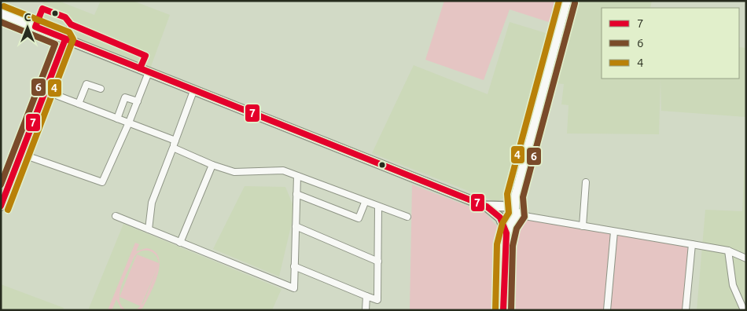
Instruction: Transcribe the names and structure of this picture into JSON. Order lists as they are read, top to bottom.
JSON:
{
  "lines": ["transit line 4", "transit line 6", "transit line 7"],
  "legend": ["7", "6", "4"],
  "north": "top"
}
